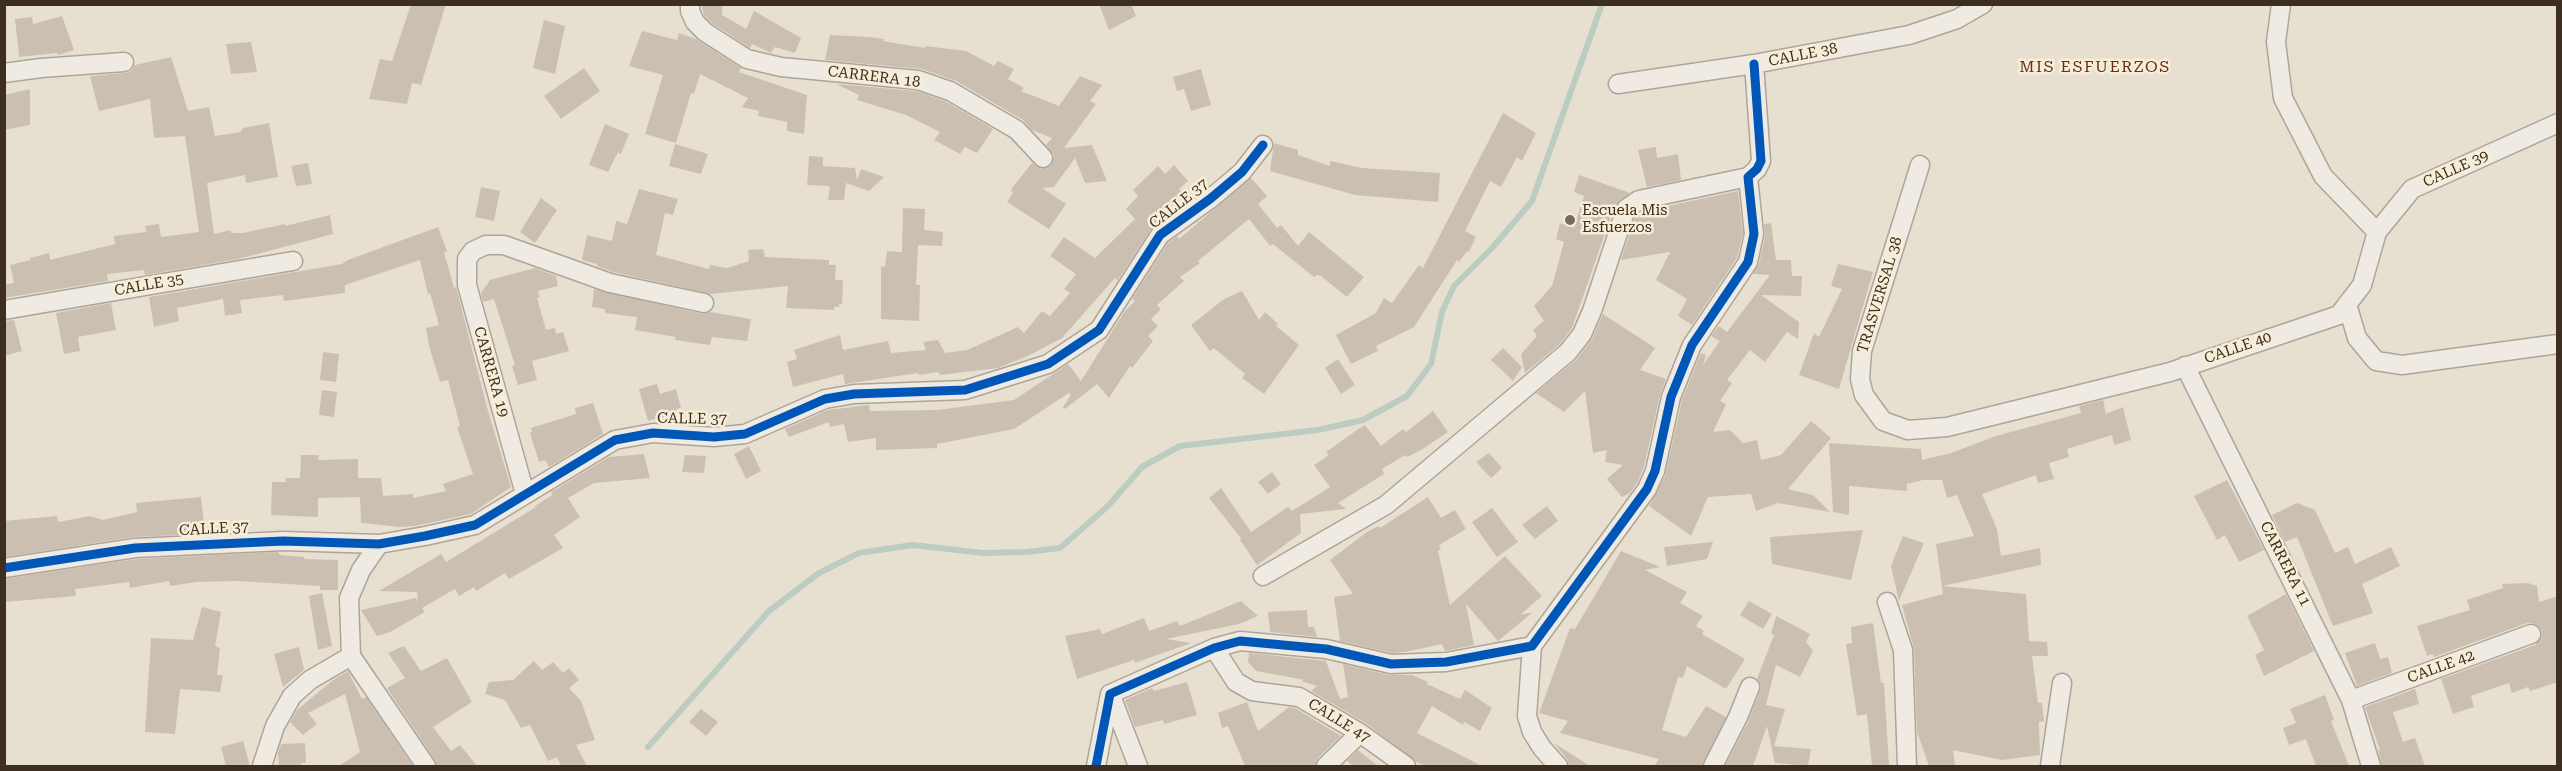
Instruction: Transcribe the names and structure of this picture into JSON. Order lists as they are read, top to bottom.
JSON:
{
  "streets": {
    "street": [
      "CALLE 38",
      "CARRERA 18",
      "CALLE 39",
      "CALLE 37",
      "CALLE 35",
      "TRASVERSAL 38",
      "CALLE 40",
      "CARRERA 19",
      "CARRERA 11",
      "CALLE 42",
      "CALLE 47"
    ]
  },
  "crossings": [
    ["CALLE 39", "CALLE 40"],
    ["CALLE 37", "CARRERA 19"],
    ["TRASVERSAL 38", "CALLE 40"],
    ["CALLE 40", "CARRERA 11"],
    ["CARRERA 11", "CALLE 42"]
  ],
  "districts": ["MIS ESFUERZOS"],
  "places": ["Escuela Mis Esfuerzos"]
}
